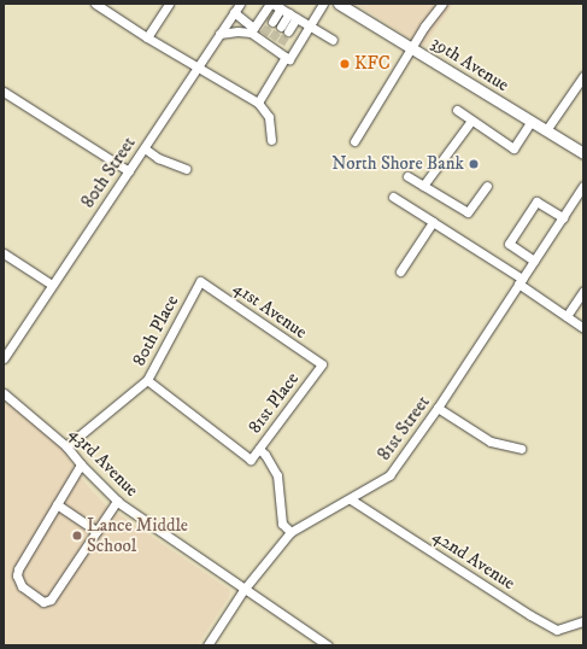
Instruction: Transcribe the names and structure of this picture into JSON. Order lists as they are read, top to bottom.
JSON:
{
  "streets": {
    "main road": ["39th Avenue"],
    "street": [
      "80th Street",
      "41st Avenue",
      "80th Place",
      "81st Place",
      "81st Street",
      "43rd Avenue",
      "42nd Avenue"
    ]
  },
  "crossings": [
    ["41st Avenue", "80th Place"],
    ["41st Avenue", "81st Place"],
    ["80th Place", "81st Place"],
    ["80th Place", "43rd Avenue"],
    ["81st Street", "43rd Avenue"],
    ["81st Street", "42nd Avenue"]
  ],
  "places": ["KFC", "North Shore Bank", "Lance Middle School"]
}
